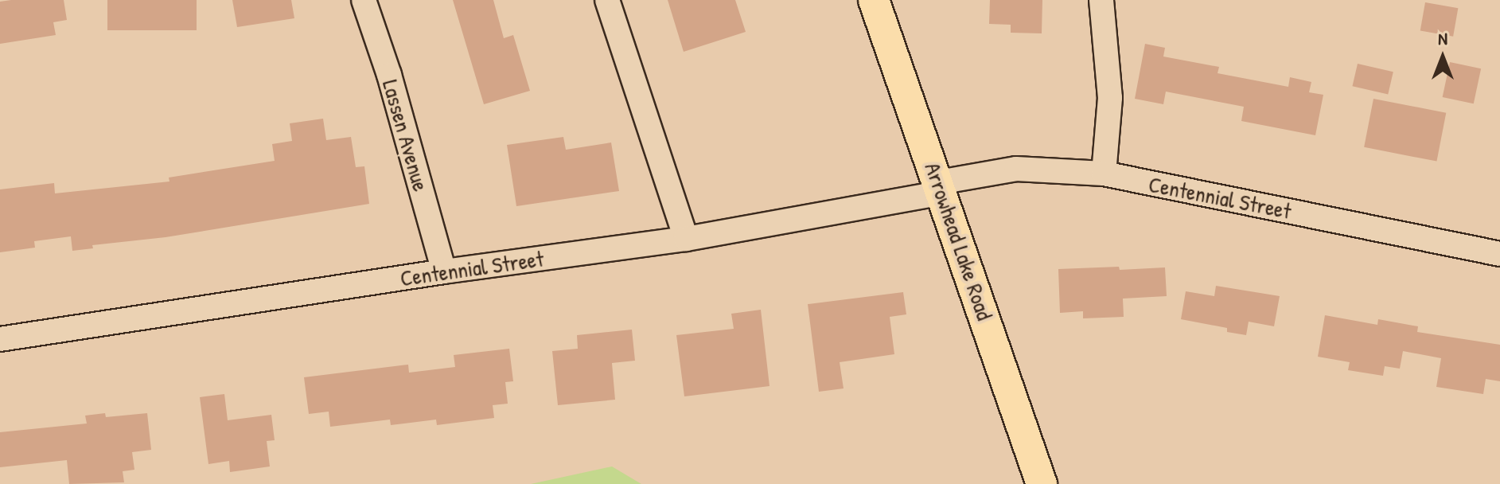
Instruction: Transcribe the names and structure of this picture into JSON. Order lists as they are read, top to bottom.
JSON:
{
  "streets": {
    "main road": ["Arrowhead Lake Road"],
    "street": ["Lassen Avenue", "Centennial Street"]
  },
  "crossings": [
    ["Lassen Avenue", "Centennial Street"],
    ["Centennial Street", "Arrowhead Lake Road"]
  ],
  "north": "top"
}
